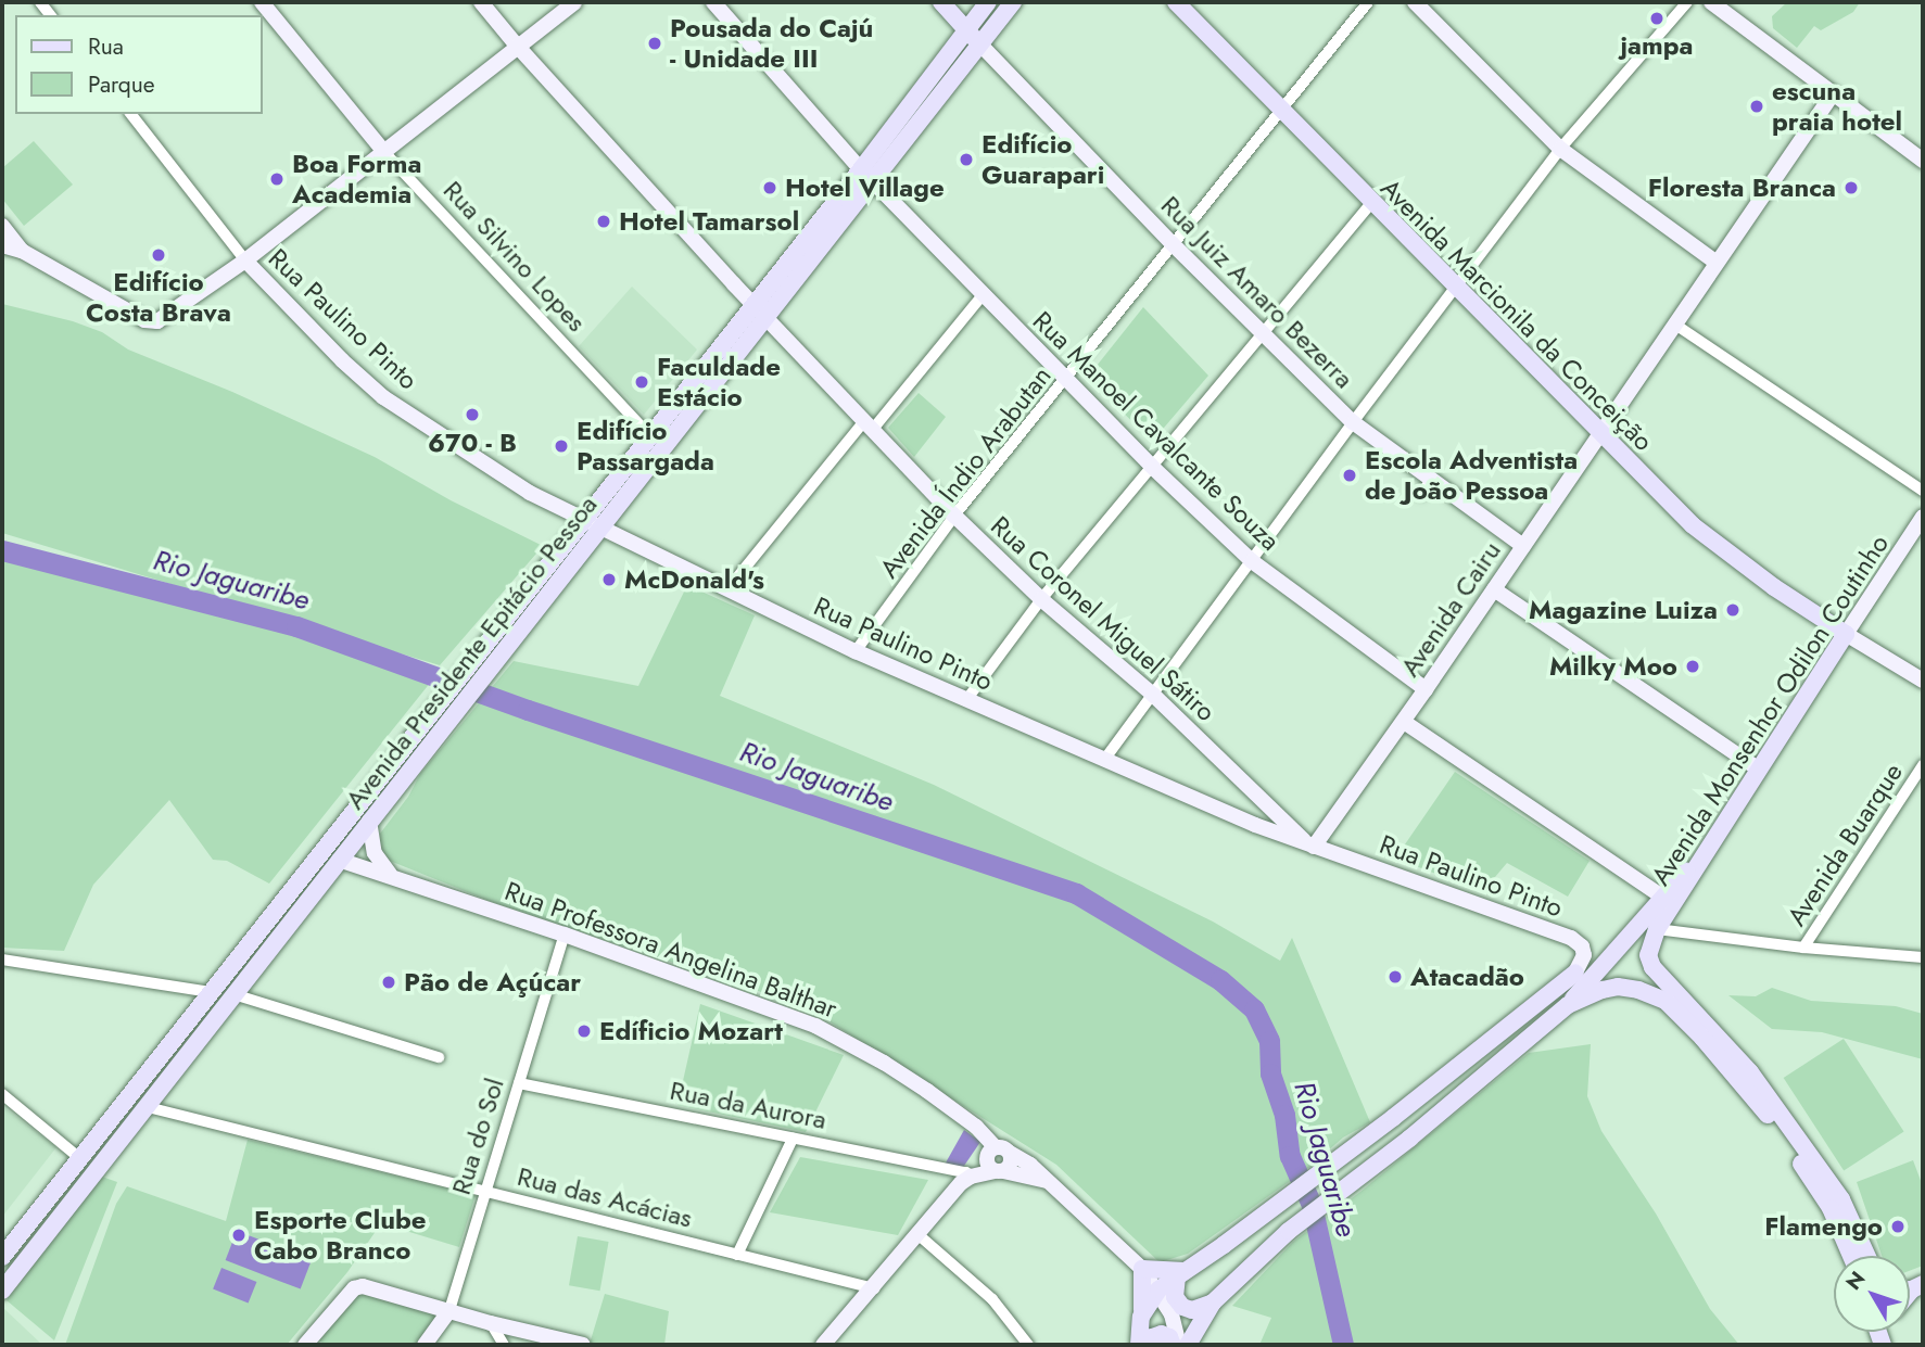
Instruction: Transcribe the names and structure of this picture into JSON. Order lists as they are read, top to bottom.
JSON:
{
  "streets": {
    "main road": [
      "Rua Silvino Lopes",
      "Rua Juiz Amaro Bezerra",
      "Avenida Marcionila da Conceição",
      "Rua Paulino Pinto",
      "Rua Manoel Cavalcante Souza",
      "Avenida Cairu",
      "Rua Coronel Miguel Sátiro",
      "Avenida Presidente Epitácio Pessoa",
      "Avenida Monsenhor Odilon Coutinho",
      "Rua Professora Angelina Balthar",
      "Rua do Sol"
    ],
    "street": [
      "Avenida Índio Arabutan",
      "Avenida Buarque",
      "Rua da Aurora",
      "Rua das Acácias"
    ]
  },
  "crossings": [
    ["Rua Silvino Lopes", "Avenida Presidente Epitácio Pessoa"],
    ["Rua Juiz Amaro Bezerra", "Avenida Índio Arabutan"],
    ["Rua Juiz Amaro Bezerra", "Avenida Cairu"],
    ["Rua Juiz Amaro Bezerra", "Avenida Presidente Epitácio Pessoa"],
    ["Avenida Marcionila da Conceição", "Avenida Índio Arabutan"],
    ["Avenida Marcionila da Conceição", "Avenida Cairu"],
    ["Avenida Marcionila da Conceição", "Avenida Monsenhor Odilon Coutinho"],
    ["Rua Paulino Pinto", "Avenida Índio Arabutan"],
    ["Rua Paulino Pinto", "Avenida Cairu"],
    ["Rua Paulino Pinto", "Rua Coronel Miguel Sátiro"],
    ["Rua Paulino Pinto", "Avenida Presidente Epitácio Pessoa"],
    ["Rua Manoel Cavalcante Souza", "Avenida Índio Arabutan"],
    ["Rua Manoel Cavalcante Souza", "Avenida Cairu"],
    ["Rua Manoel Cavalcante Souza", "Avenida Presidente Epitácio Pessoa"],
    ["Avenida Índio Arabutan", "Rua Coronel Miguel Sátiro"],
    ["Avenida Cairu", "Rua Coronel Miguel Sátiro"],
    ["Rua Coronel Miguel Sátiro", "Avenida Presidente Epitácio Pessoa"],
    ["Avenida Presidente Epitácio Pessoa", "Rua Professora Angelina Balthar"],
    ["Avenida Presidente Epitácio Pessoa", "Rua das Acácias"],
    ["Rua Professora Angelina Balthar", "Rua do Sol"],
    ["Rua da Aurora", "Rua do Sol"],
    ["Rua do Sol", "Rua das Acácias"]
  ],
  "water": ["Rio Jaguaribe"],
  "places": [
    "jampa",
    "Pousada do Cajú - Unidade III",
    "escuna praia hotel",
    "Edifício Guarapari",
    "Boa Forma Academia",
    "Hotel Village",
    "Floresta Branca",
    "Hotel Tamarsol",
    "Edifício Costa Brava",
    "Faculdade Estácio",
    "670 - B",
    "Edifício Passargada",
    "Escola Adventista de João Pessoa",
    "McDonald's",
    "Magazine Luiza",
    "Milky Moo",
    "Atacadão",
    "Pão de Açúcar",
    "Edíficio Mozart",
    "Flamengo",
    "Esporte Clube Cabo Branco"
  ],
  "legend": ["Rua", "Parque"],
  "north": "top left"
}
